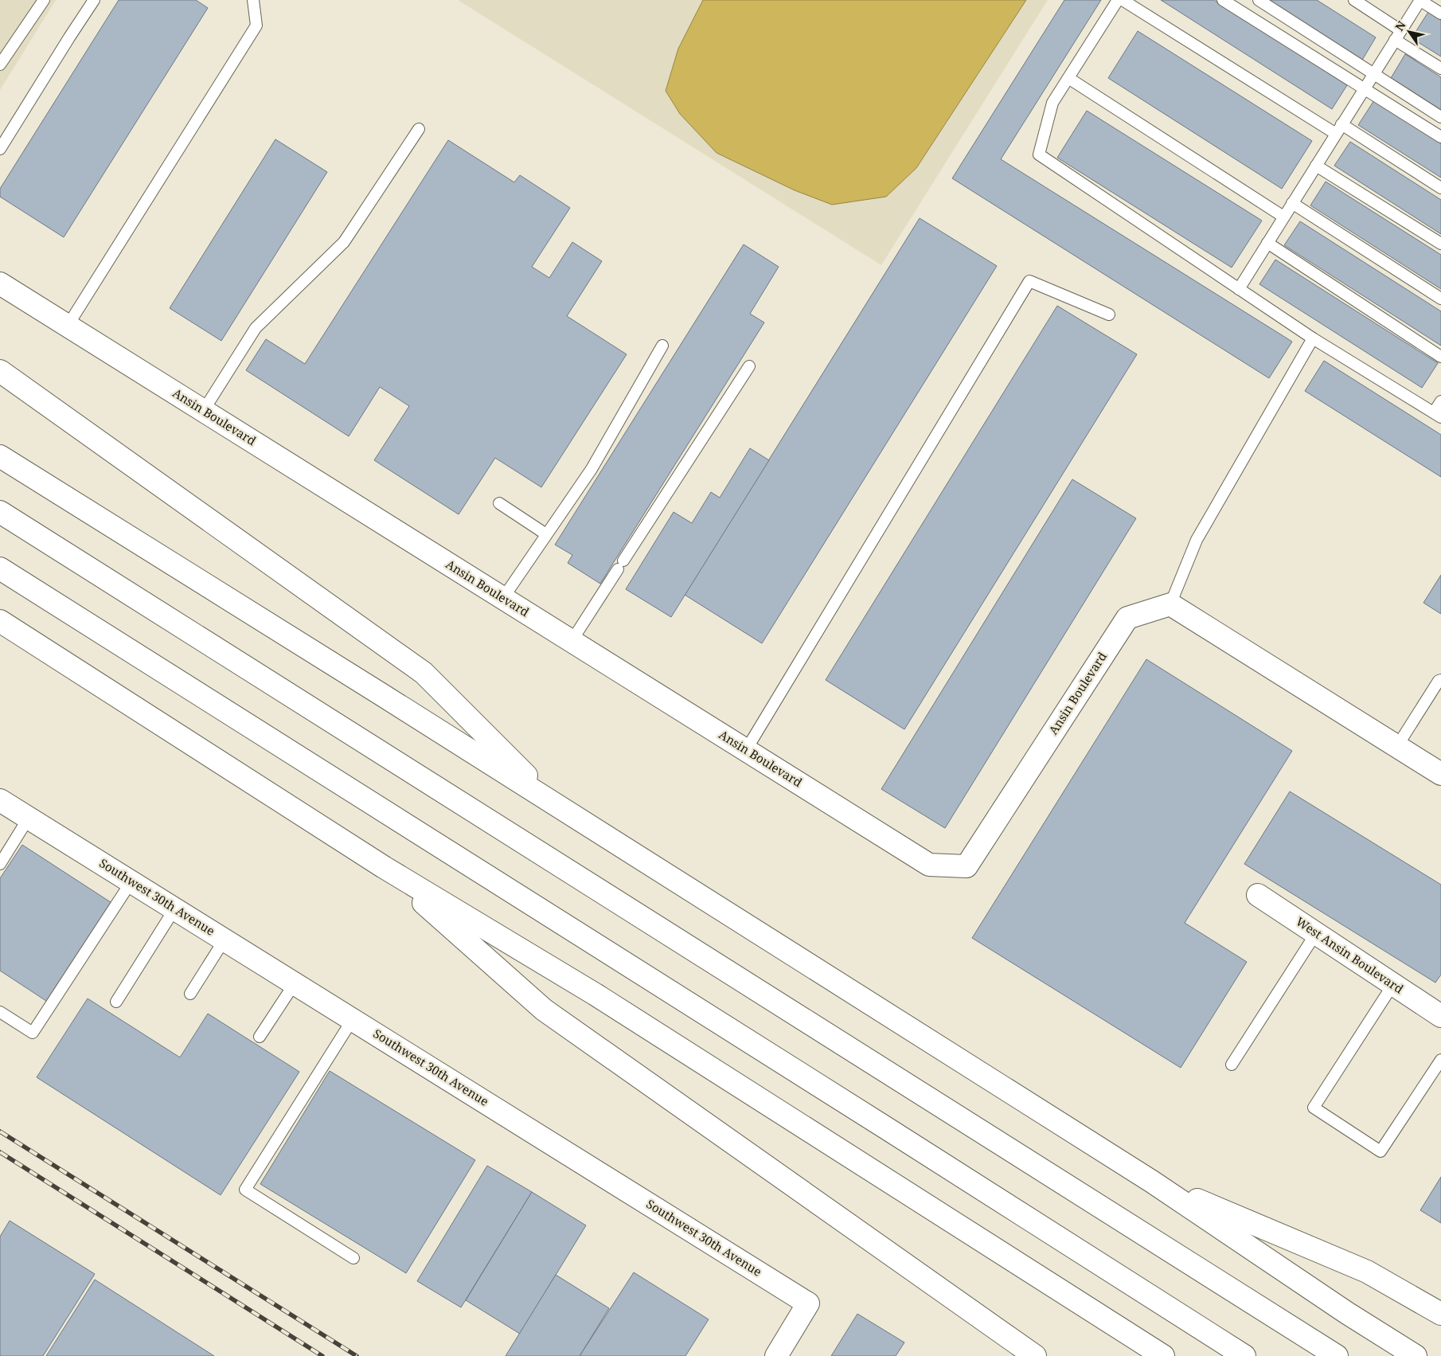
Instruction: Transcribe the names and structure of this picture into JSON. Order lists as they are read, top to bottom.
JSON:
{
  "streets": {
    "main road": ["Ansin Boulevard", "Southwest 30th Avenue", "West Ansin Boulevard"]
  },
  "north": "top left"
}
